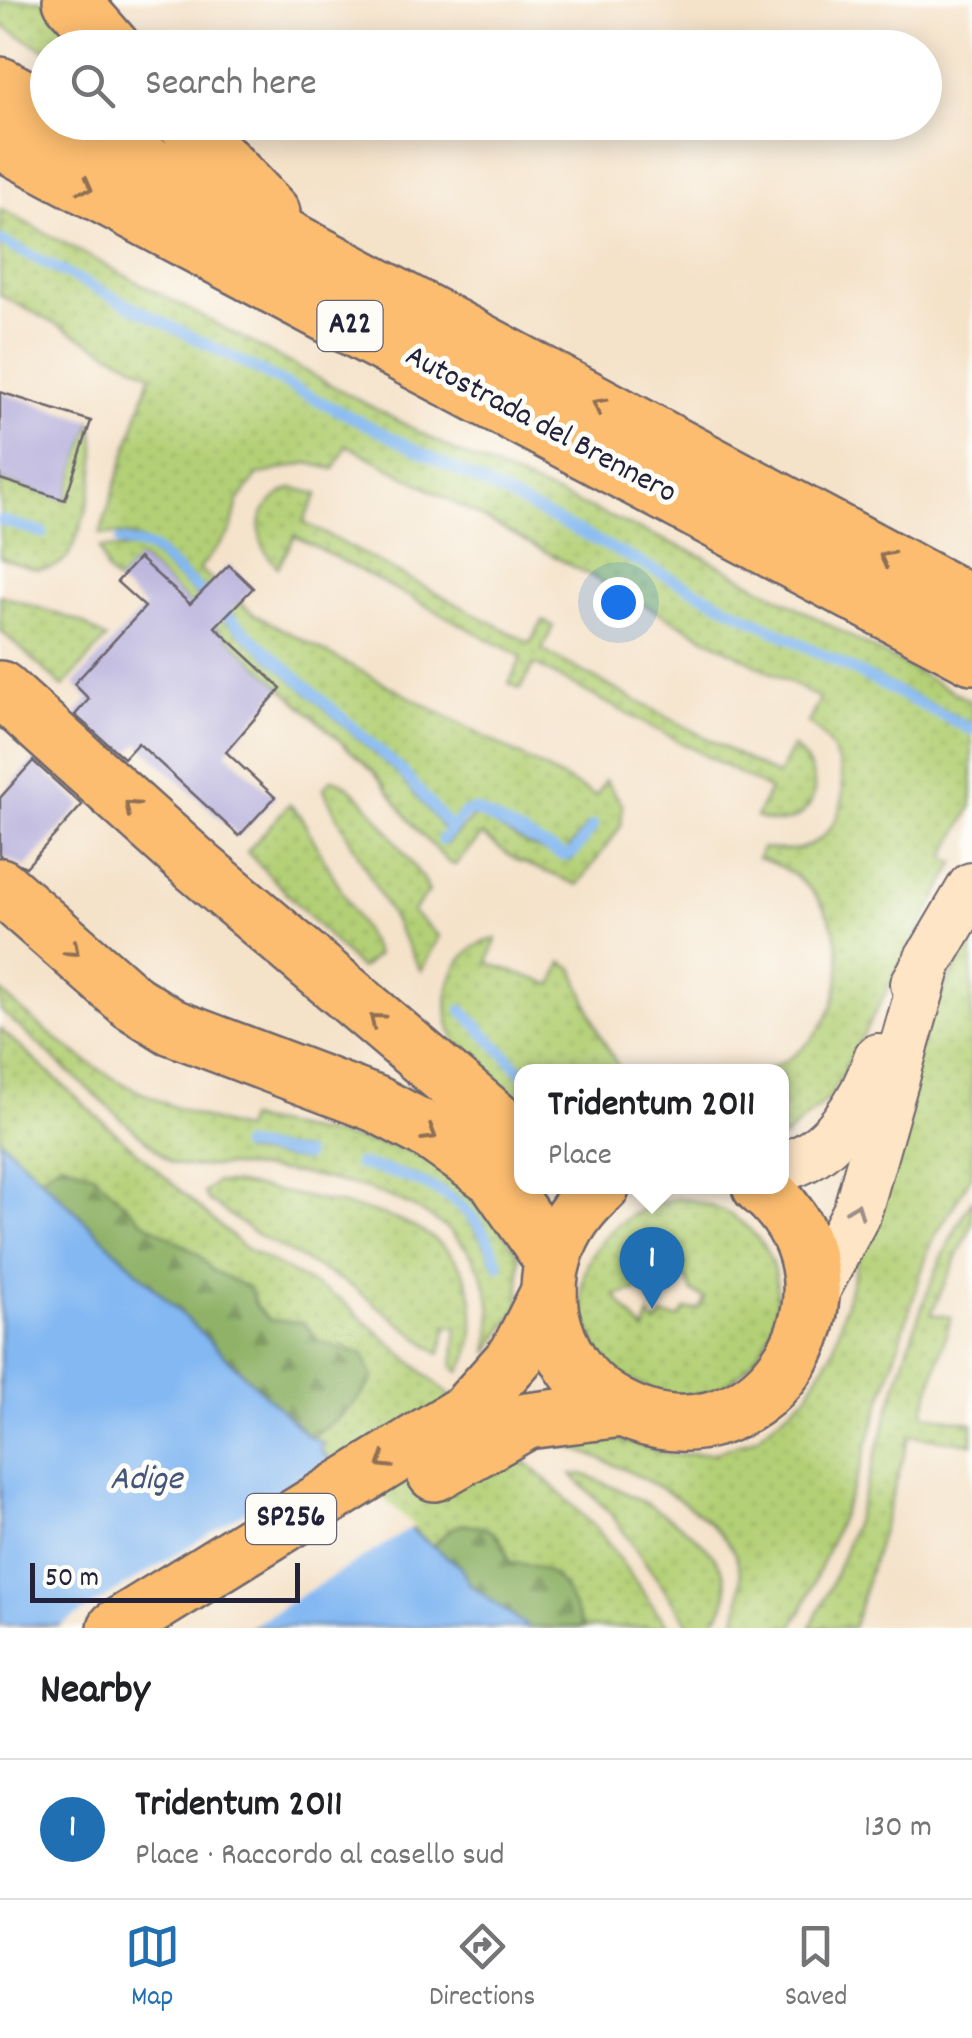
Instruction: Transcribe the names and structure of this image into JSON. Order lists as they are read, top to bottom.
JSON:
{
  "streets": {
    "main road": ["A22", "Autostrada del Brennero", "SP256"]
  },
  "water": ["Adige"],
  "scale_bar": "50 m",
  "page": {
    "search": "Search here",
    "popup": ["Tridentum 2011", "Place"],
    "pins": "1",
    "scale": "50 m",
    "heading": "Nearby",
    "list": [
      {
        "mark": "1",
        "name": "Tridentum 2011",
        "note": "Place · Raccordo al casello sud",
        "value": "130 m"
      }
    ],
    "nav": ["Map", "Directions", "Saved"]
  }
}
